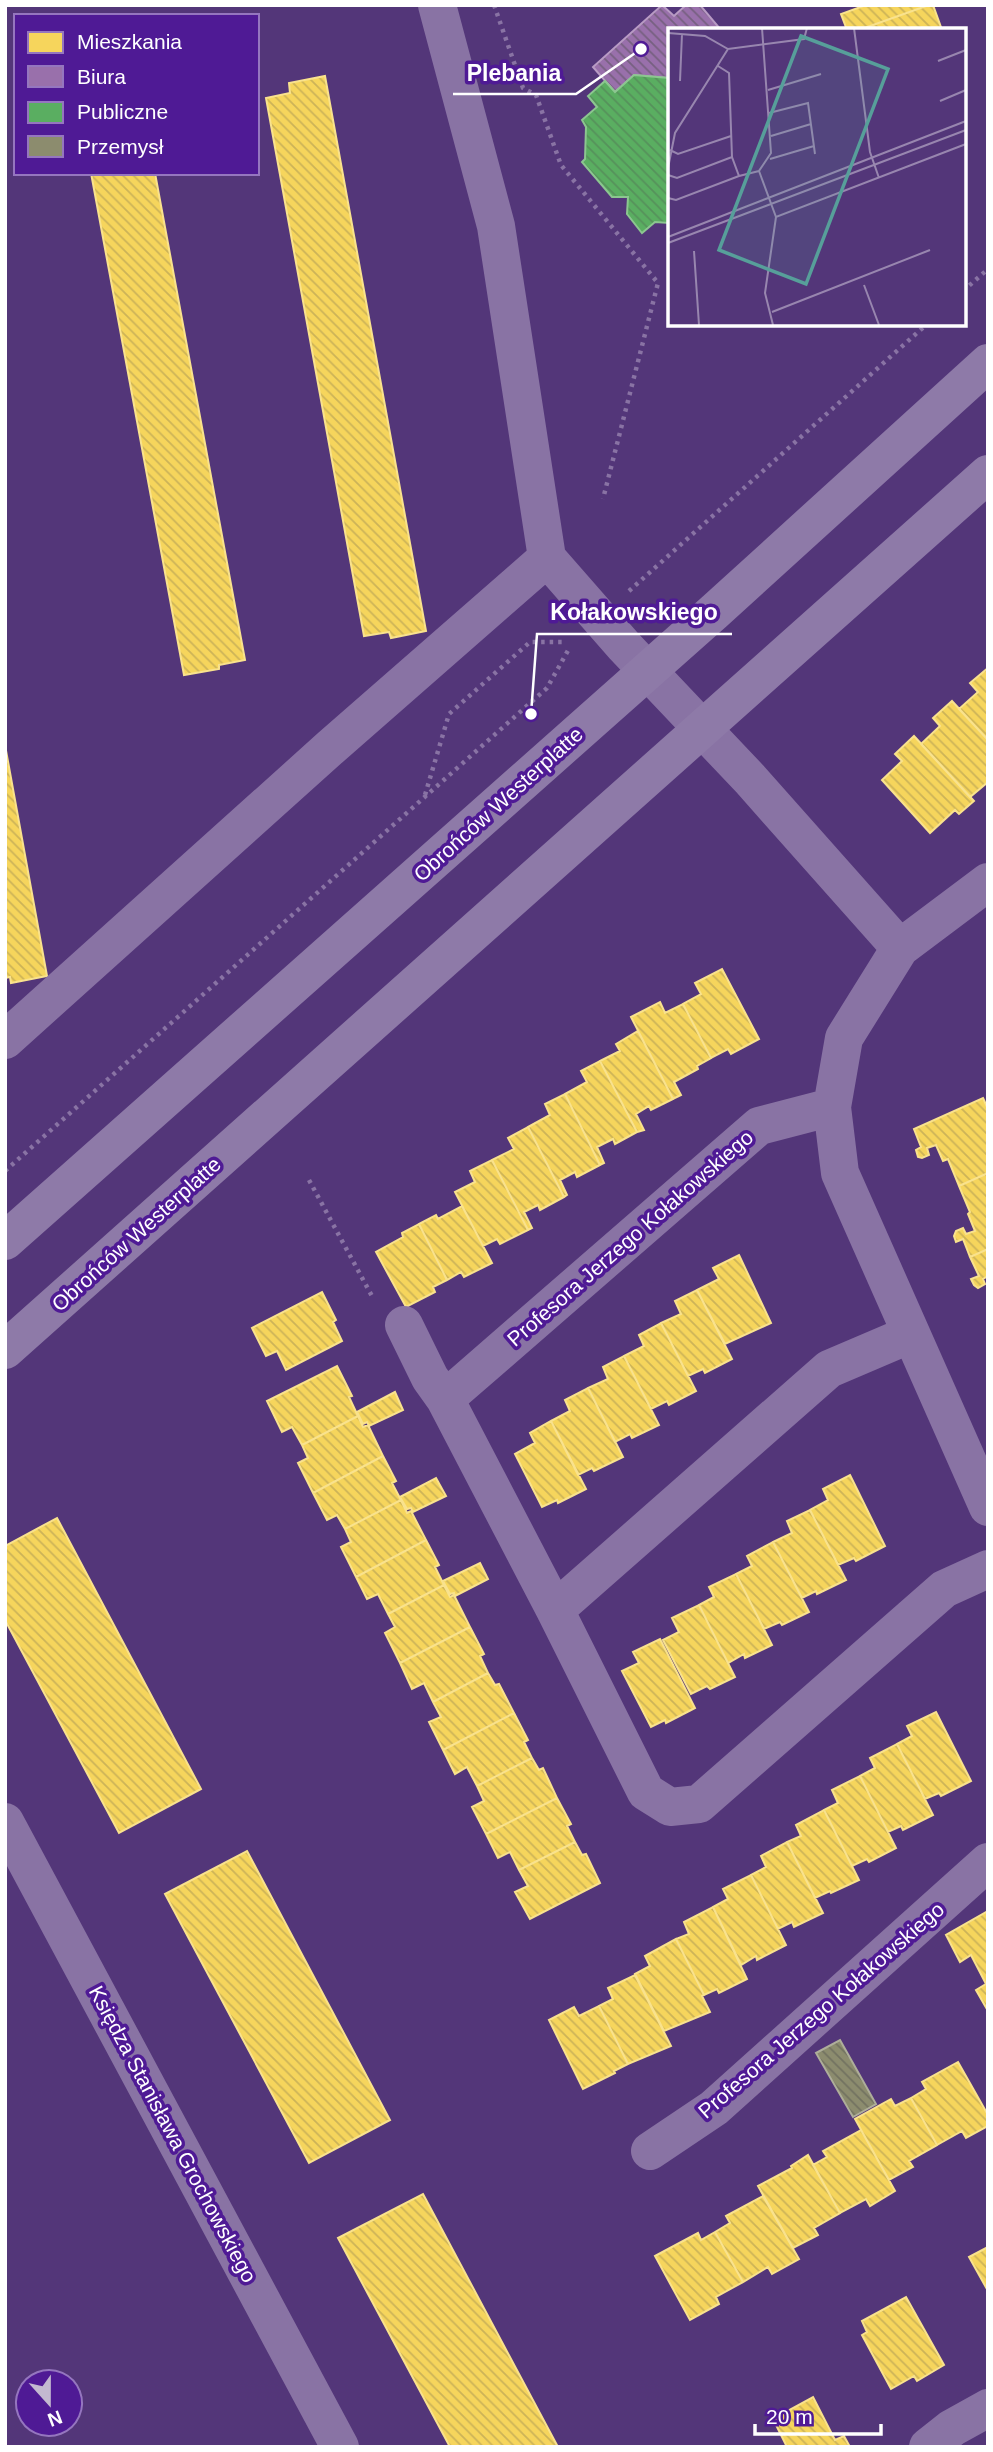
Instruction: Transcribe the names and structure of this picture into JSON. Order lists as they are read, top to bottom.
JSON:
{
  "streets": {
    "main road": ["Obrońców Westerplatte"],
    "street": ["Profesora Jerzego Kołakowskiego", "Księdza Stanisława Grochowskiego"]
  },
  "places": ["Plebania", "Kołakowskiego"],
  "legend": [
    "Mieszkania",
    "Biura",
    "Publiczne",
    "Przemysł"
  ],
  "scale_bar": "20 m",
  "north": "bottom"
}
